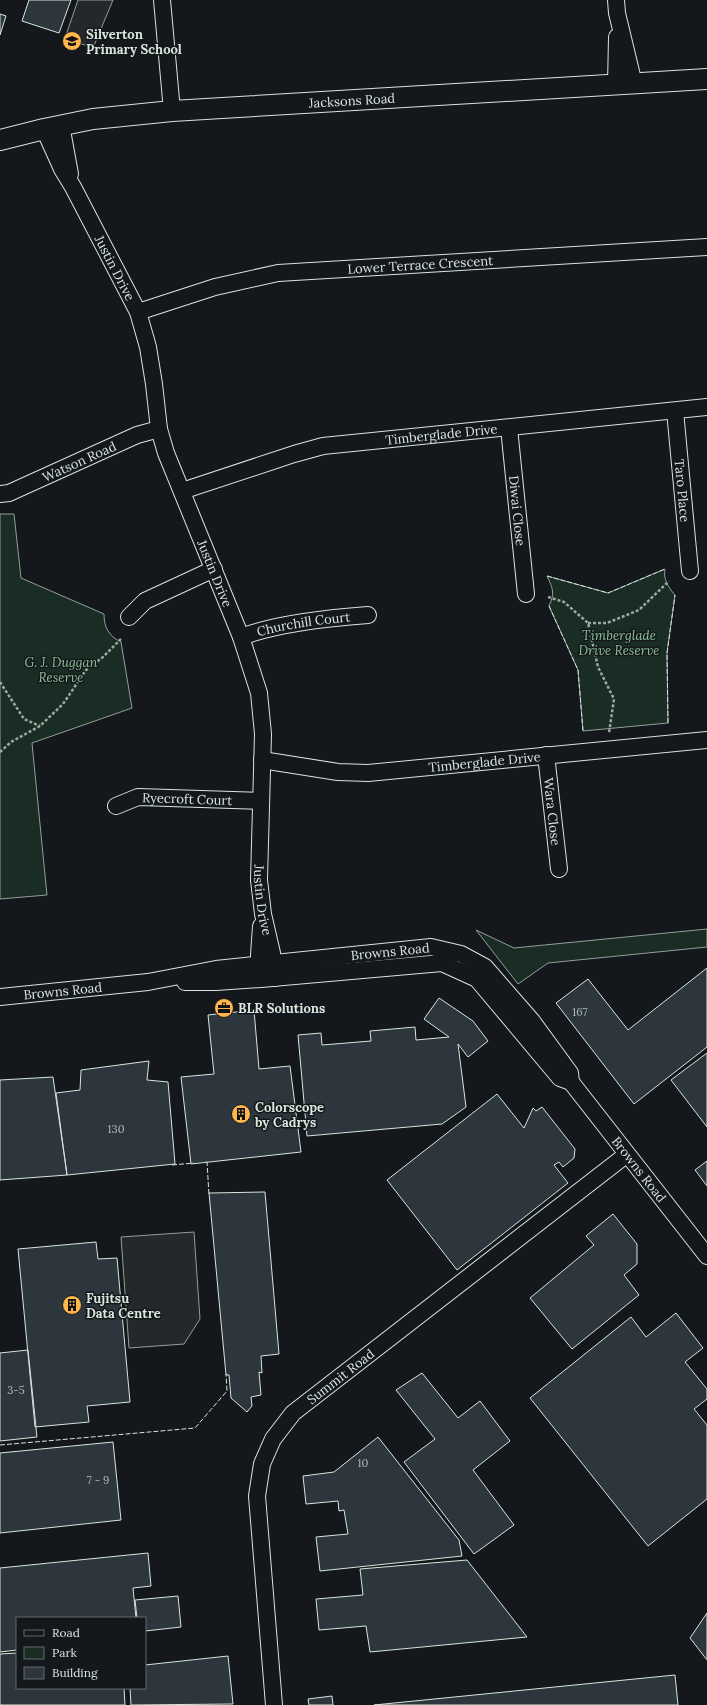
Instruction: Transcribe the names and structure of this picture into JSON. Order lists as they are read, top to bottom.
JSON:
{
  "streets": {
    "main road": ["Jacksons Road"],
    "street": [
      "Lower Terrace Crescent",
      "Justin Drive",
      "Timberglade Drive",
      "Watson Road",
      "Taro Place",
      "Diwai Close",
      "Churchill Court",
      "Ryecroft Court",
      "Wara Close",
      "Browns Road",
      "Summit Road"
    ]
  },
  "crossings": [
    ["Jacksons Road", "Justin Drive"],
    ["Lower Terrace Crescent", "Justin Drive"],
    ["Justin Drive", "Timberglade Drive"],
    ["Justin Drive", "Watson Road"],
    ["Justin Drive", "Churchill Court"],
    ["Justin Drive", "Ryecroft Court"],
    ["Justin Drive", "Browns Road"],
    ["Timberglade Drive", "Taro Place"],
    ["Timberglade Drive", "Diwai Close"],
    ["Timberglade Drive", "Wara Close"],
    ["Browns Road", "Summit Road"]
  ],
  "parks": ["Timberglade Drive Reserve", "G. J. Duggan Reserve"],
  "places": {
    "school or university": ["Silverton Primary School"],
    "office": ["BLR Solutions"],
    "building": ["Colorscope by Cadrys", "Fujitsu Data Centre"]
  },
  "house_numbers": [
    "167",
    "130",
    "3-5",
    "10",
    "7 - 9"
  ],
  "legend": ["Road", "Park", "Building"]
}
